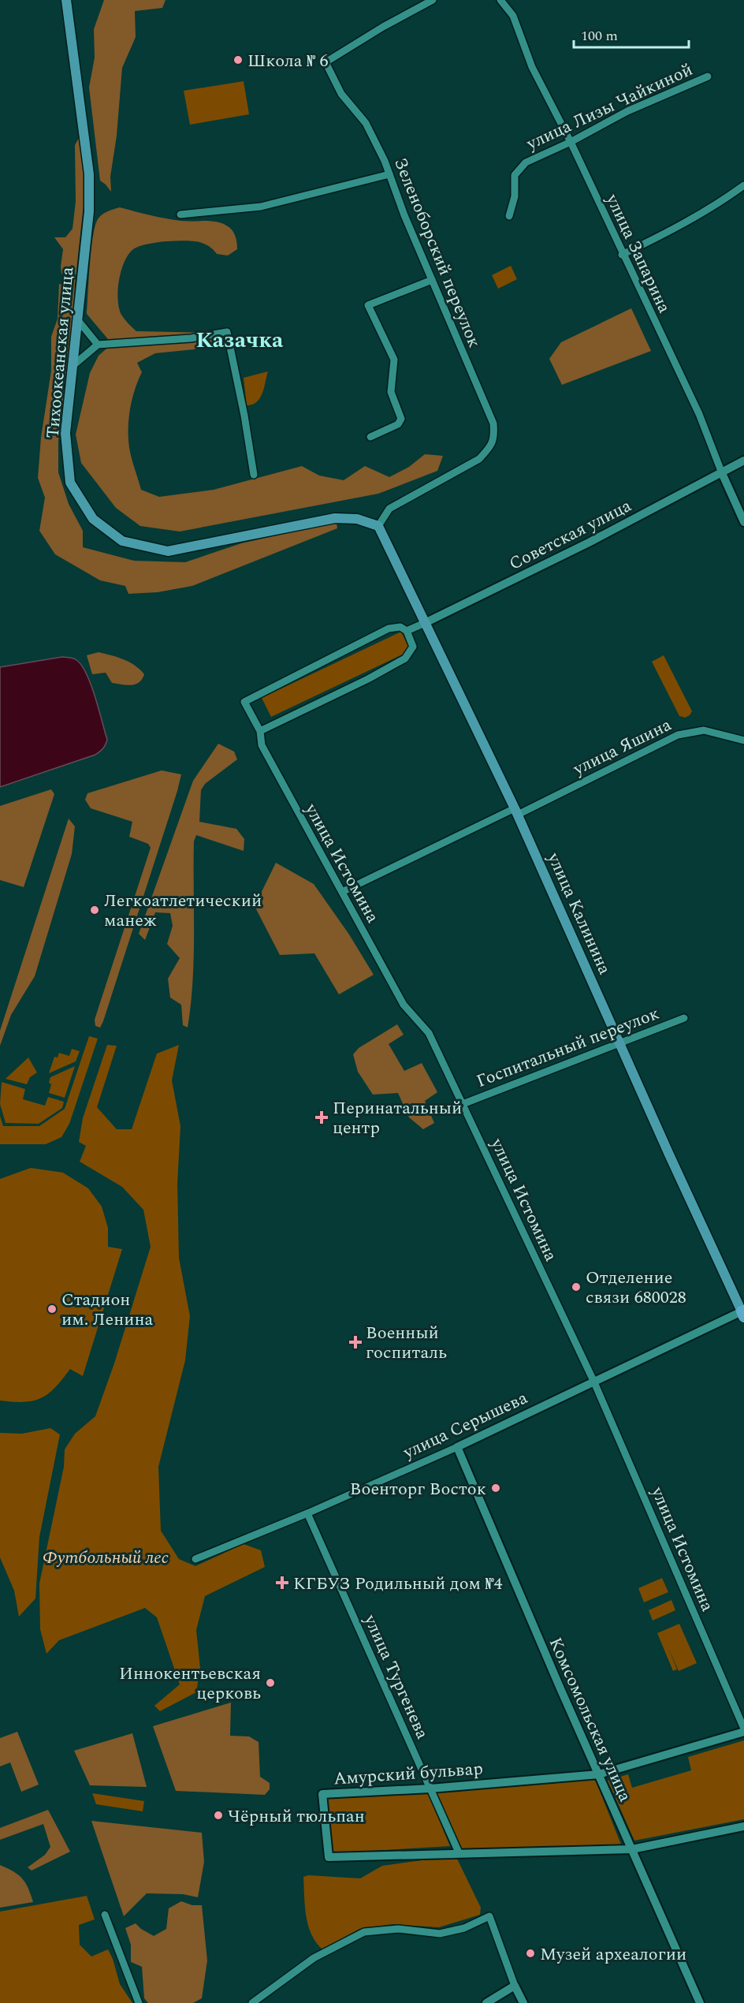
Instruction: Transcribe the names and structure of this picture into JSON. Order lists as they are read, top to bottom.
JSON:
{
  "streets": {
    "main road": ["Тихоокеанская улица", "улица Калинина"],
    "street": [
      "улица Лизы Чайкиной",
      "Зеленоборский переулок",
      "улица Запарина",
      "Советская улица",
      "улица Яшина",
      "улица Истомина",
      "Госпитальный переулок",
      "улица Серышева",
      "улица Тургенева",
      "Комсомольская улица",
      "Амурский бульвар"
    ]
  },
  "crossings": [
    ["улица Лизы Чайкиной", "улица Запарина"],
    ["Зеленоборский переулок", "Тихоокеанская улица"],
    ["Зеленоборский переулок", "улица Калинина"],
    ["улица Запарина", "Советская улица"],
    ["Тихоокеанская улица", "улица Калинина"],
    ["Советская улица", "улица Истомина"],
    ["Советская улица", "улица Калинина"],
    ["улица Яшина", "улица Истомина"],
    ["улица Яшина", "улица Калинина"],
    ["улица Истомина", "Госпитальный переулок"],
    ["улица Истомина", "улица Серышева"],
    ["улица Истомина", "Амурский бульвар"],
    ["улица Калинина", "Госпитальный переулок"],
    ["улица Калинина", "улица Серышева"],
    ["улица Серышева", "улица Тургенева"],
    ["улица Серышева", "Комсомольская улица"],
    ["улица Тургенева", "Амурский бульвар"],
    ["Комсомольская улица", "Амурский бульвар"]
  ],
  "districts": ["Казачка"],
  "parks": ["Футбольный лес"],
  "places": {
    "other": [
      "Школа № 6",
      "Легкоатлетический манеж",
      "Отделение связи 680028",
      "Стадион им. Ленина",
      "Военторг Восток",
      "Иннокентьевская церковь",
      "Чёрный тюльпан",
      "Музей археалогии"
    ],
    "health": ["Перинатальный центр", "Военный госпиталь", "КГБУЗ Родильный дом №4"]
  },
  "scale_bar": "100 m"
}
